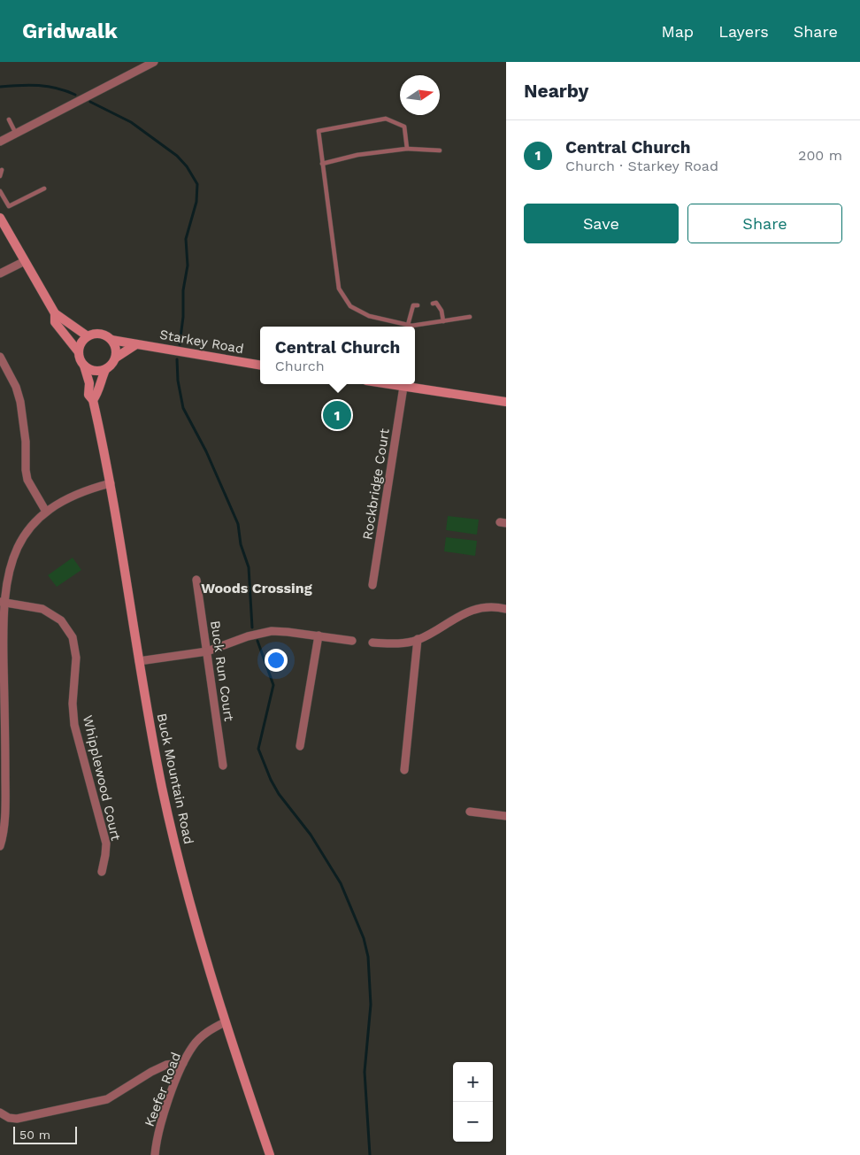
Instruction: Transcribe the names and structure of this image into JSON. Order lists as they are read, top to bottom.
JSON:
{
  "streets": {
    "main road": ["Starkey Road", "Buck Mountain Road"],
    "street": [
      "Rockbridge Court",
      "Buck Run Court",
      "Whipplewood Court",
      "Keefer Road"
    ]
  },
  "crossings": [
    ["Starkey Road", "Buck Mountain Road"],
    ["Buck Mountain Road", "Keefer Road"]
  ],
  "districts": ["Woods Crossing"],
  "scale_bar": "50 m",
  "north": "right",
  "page": {
    "header": "Gridwalk",
    "nav": ["Map", "Layers", "Share"],
    "heading": "Nearby",
    "list": [
      {
        "mark": "1",
        "name": "Central Church",
        "note": "Church · Starkey Road",
        "value": "200 m"
      }
    ],
    "buttons": ["Save", "Share"],
    "popup": ["Central Church", "Church"],
    "pins": "1",
    "map_buttons": ["+", "−"],
    "scale": "50 m"
  }
}
